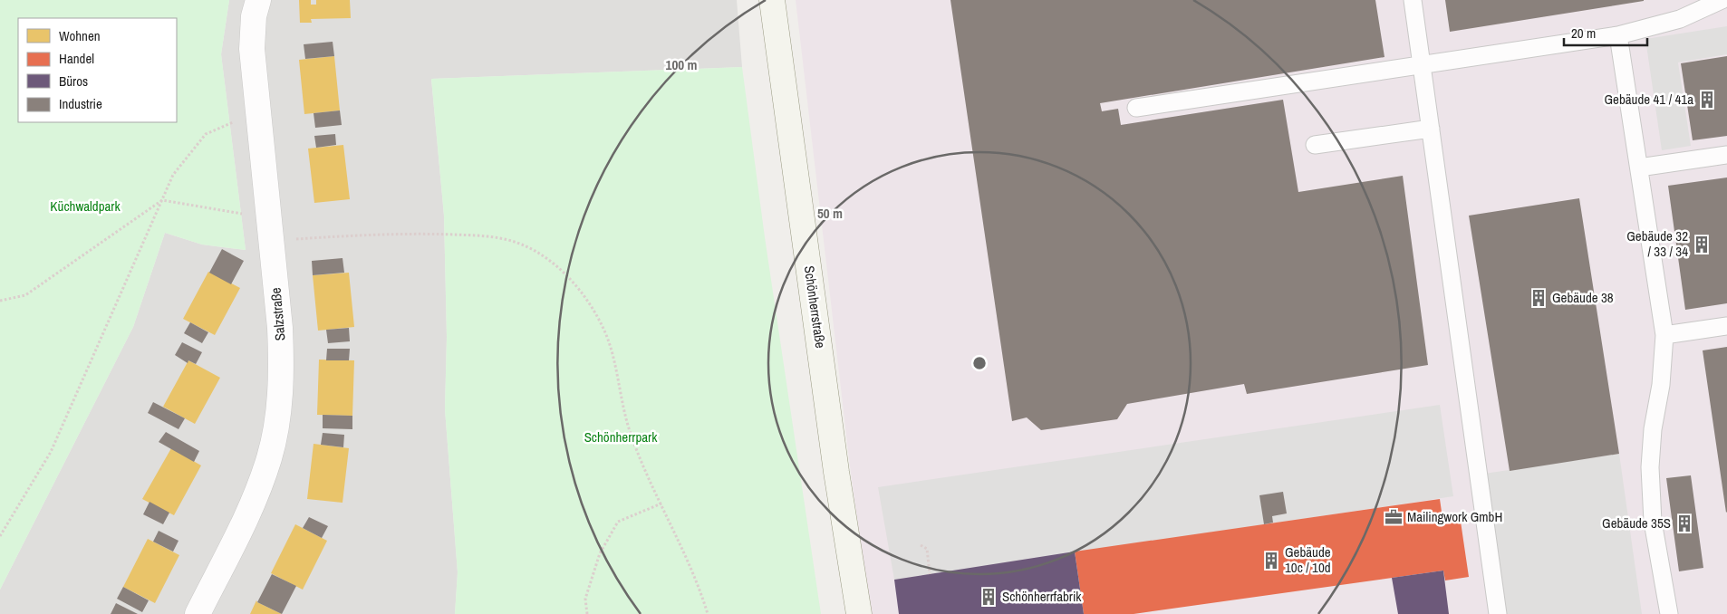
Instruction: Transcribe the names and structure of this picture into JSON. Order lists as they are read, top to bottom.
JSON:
{
  "streets": {
    "main road": ["Schönherrstraße"],
    "street": ["Salzstraße"]
  },
  "parks": ["Küchwaldpark", "Schönherrpark"],
  "places": {
    "building": [
      "Gebäude 41 / 41a",
      "Gebäude 32 / 33 / 34",
      "Gebäude 38",
      "Gebäude 35S",
      "Gebäude 10c / 10d",
      "Schönherrfabrik"
    ],
    "office": ["Mailingwork GmbH"]
  },
  "legend": [
    "Wohnen",
    "Handel",
    "Büros",
    "Industrie"
  ],
  "scale_bar": "20 m",
  "rings": ["100 m", "50 m"]
}
